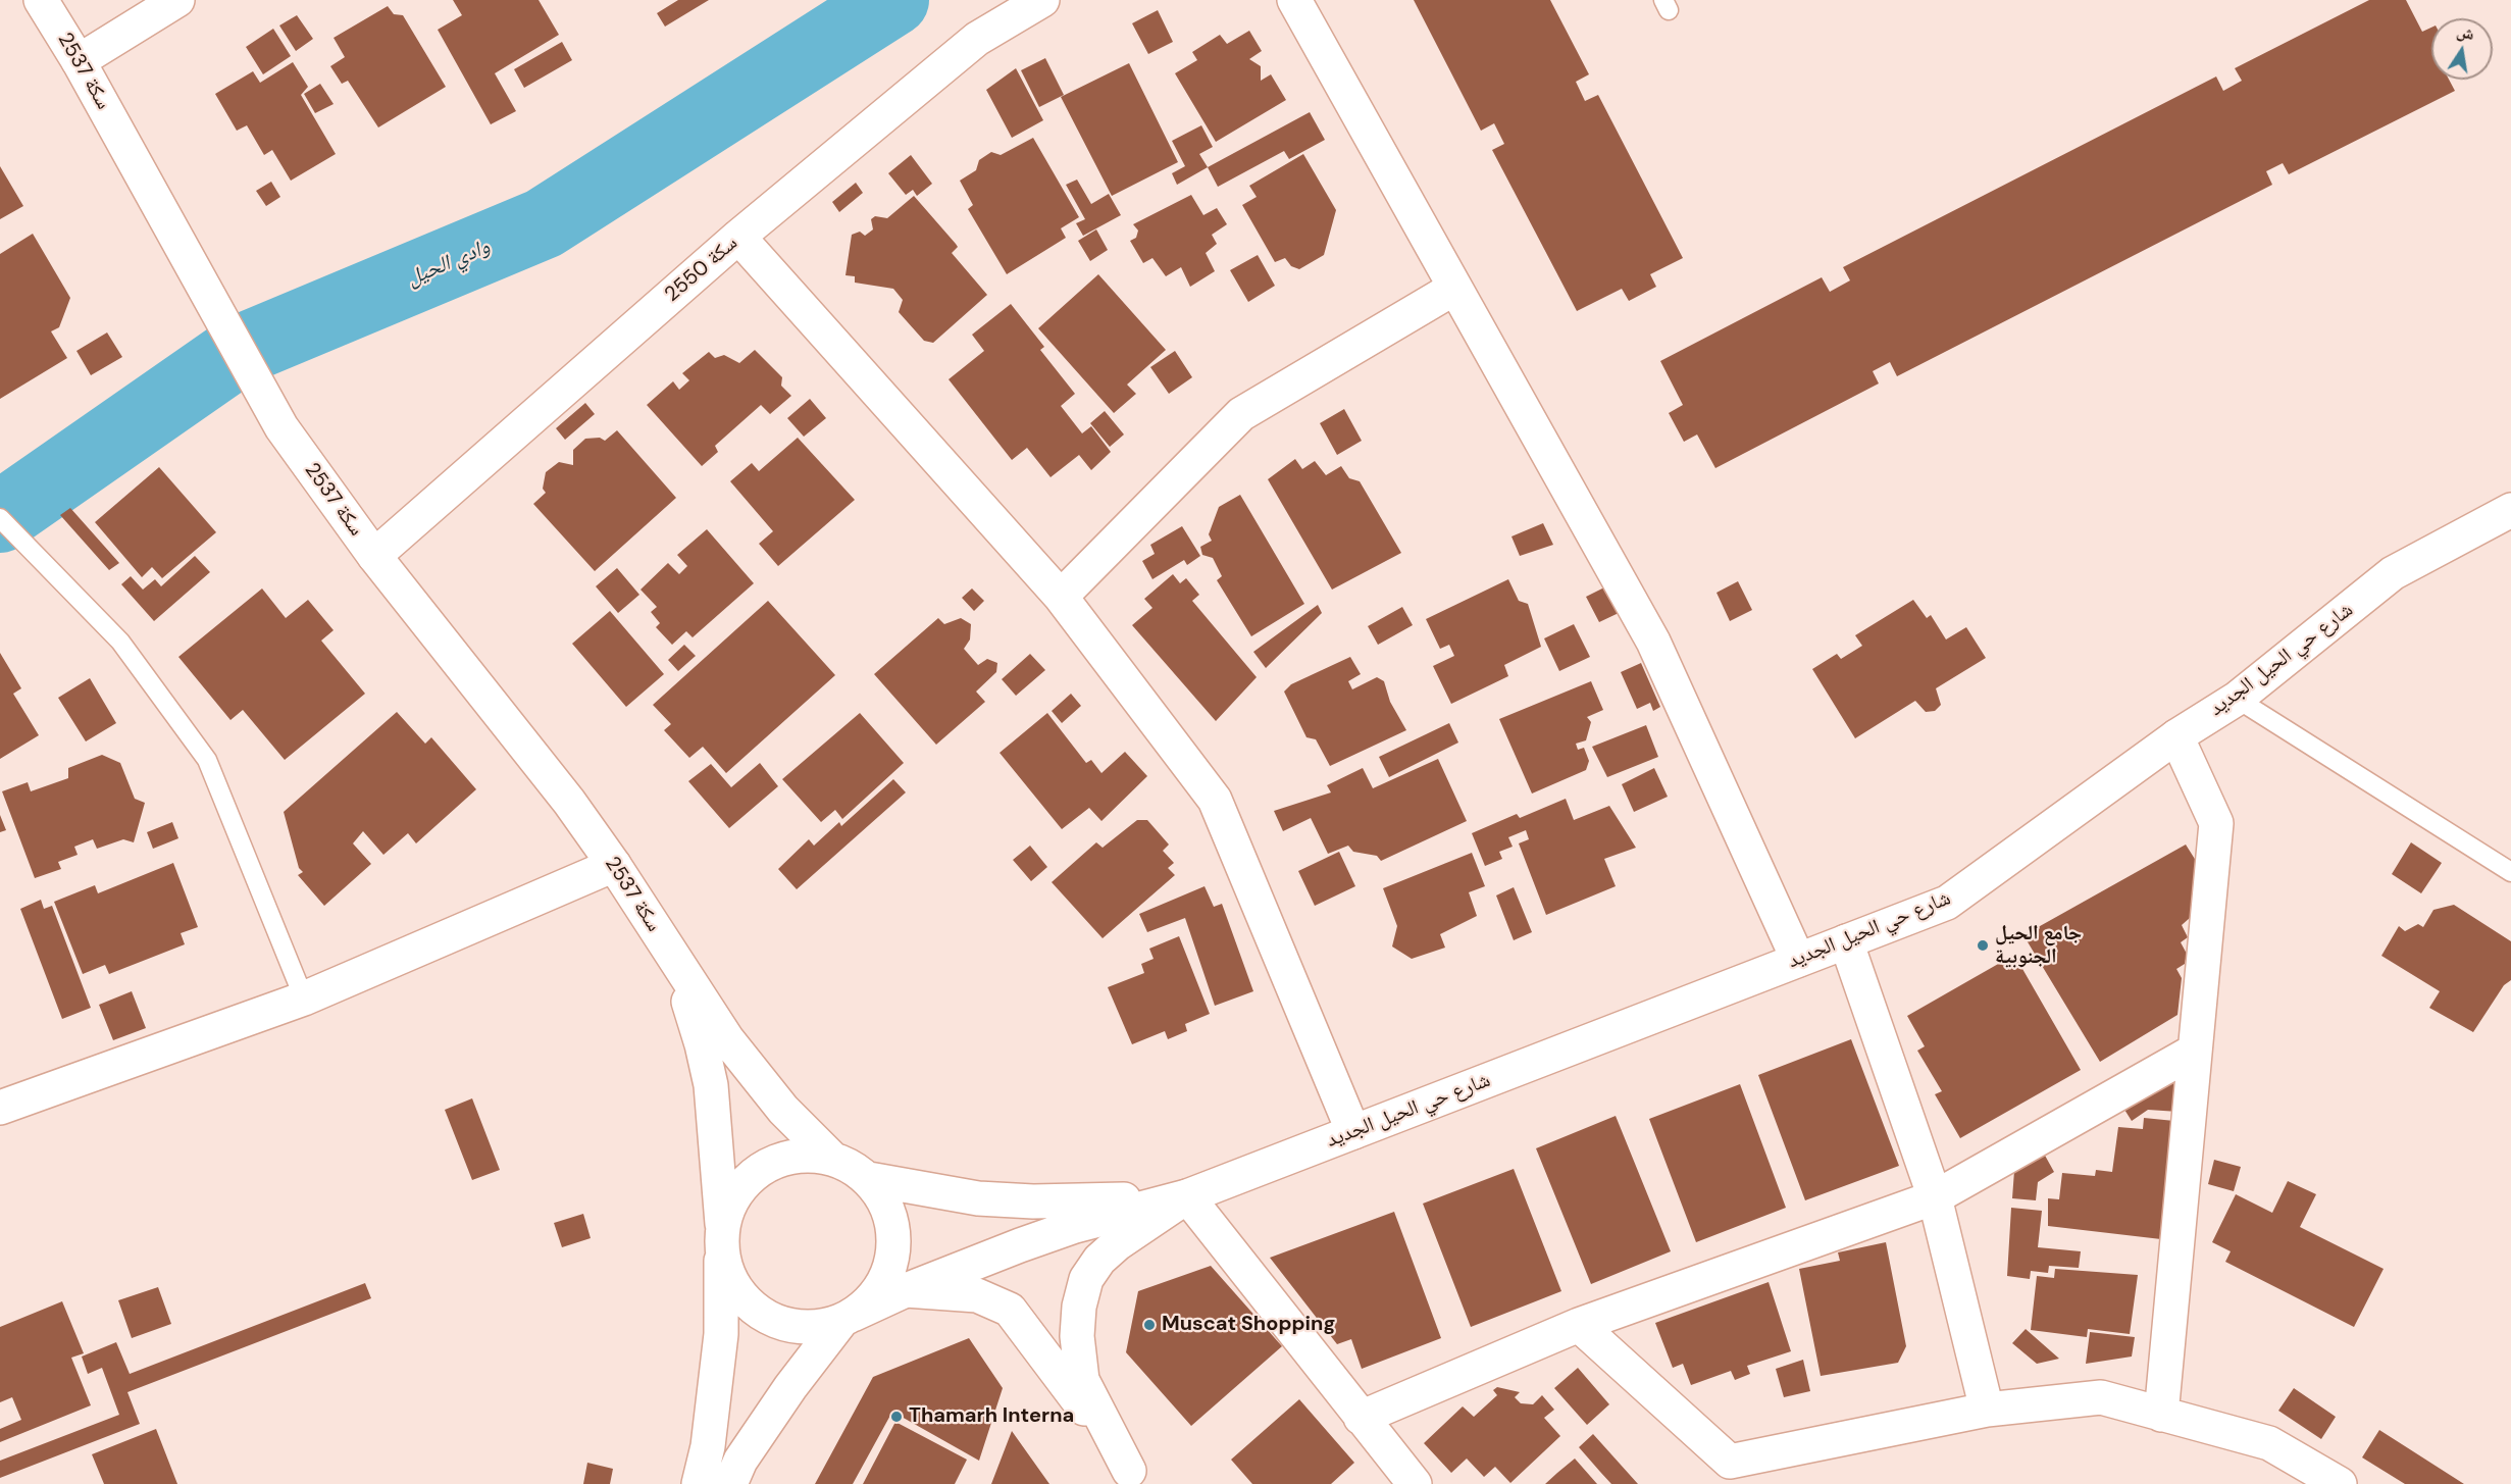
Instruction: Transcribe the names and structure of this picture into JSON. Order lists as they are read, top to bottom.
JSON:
{
  "streets": {
    "street": ["سكة 2537", "سكة 2550", "شارع حي الحيل الجديد"]
  },
  "crossings": [
    ["سكة 2537", "سكة 2550"]
  ],
  "water": ["وادي الحيل"],
  "places": ["جامع الحيل الجنوبية", "Muscat Shopping", "Thamarh Interna"],
  "north": "top"
}
